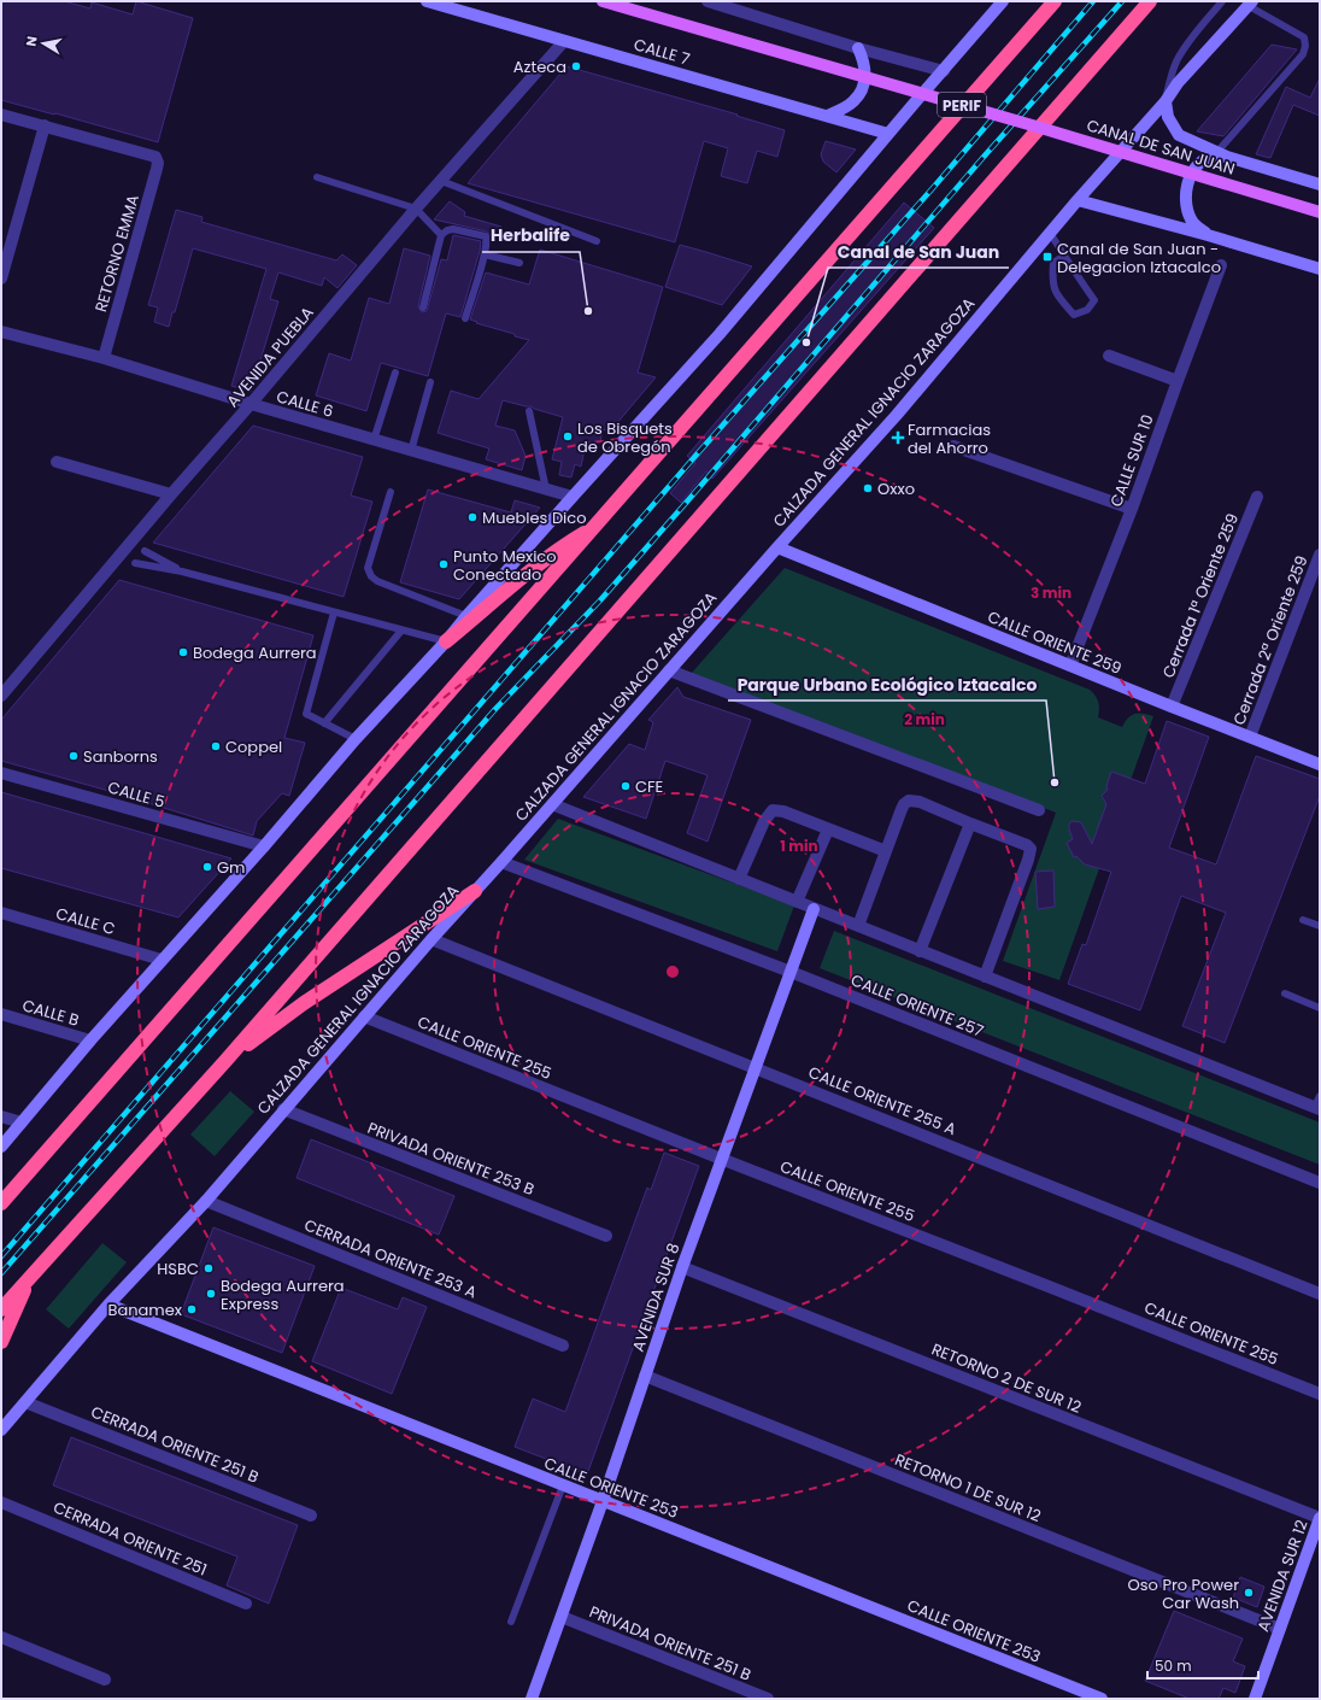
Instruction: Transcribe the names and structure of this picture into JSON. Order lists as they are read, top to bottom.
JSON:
{
  "streets": {
    "main road": [
      "CALLE 7",
      "PERIF",
      "CANAL DE SAN JUAN",
      "CALZADA GENERAL IGNACIO ZARAGOZA",
      "CALLE ORIENTE 259",
      "AVENIDA SUR 8",
      "CALLE ORIENTE 253",
      "AVENIDA SUR 12"
    ],
    "street": [
      "RETORNO EMMA",
      "AVENIDA PUEBLA",
      "CALLE 6",
      "CALLE SUR 10",
      "Cerrada 1ª Oriente 259",
      "Cerrada 2ª Oriente 259",
      "CALLE 5",
      "CALLE C",
      "CALLE ORIENTE 257",
      "CALLE B",
      "CALLE ORIENTE 255",
      "CALLE ORIENTE 255 A",
      "PRIVADA ORIENTE 253 B",
      "CERRADA ORIENTE 253 A",
      "RETORNO 2 DE SUR 12",
      "CERRADA ORIENTE 251 B",
      "RETORNO 1 DE SUR 12",
      "CERRADA ORIENTE 251",
      "PRIVADA ORIENTE 251 B"
    ]
  },
  "crossings": [
    ["CALLE 7", "AVENIDA PUEBLA"],
    ["CANAL DE SAN JUAN", "CALZADA GENERAL IGNACIO ZARAGOZA"],
    ["RETORNO EMMA", "CALLE 6"],
    ["AVENIDA PUEBLA", "CALLE 6"],
    ["CALZADA GENERAL IGNACIO ZARAGOZA", "CALLE ORIENTE 259"],
    ["CALZADA GENERAL IGNACIO ZARAGOZA", "CALLE ORIENTE 257"],
    ["CALZADA GENERAL IGNACIO ZARAGOZA", "CALLE ORIENTE 255"],
    ["CALZADA GENERAL IGNACIO ZARAGOZA", "CALLE ORIENTE 255 A"],
    ["CALZADA GENERAL IGNACIO ZARAGOZA", "PRIVADA ORIENTE 253 B"],
    ["CALZADA GENERAL IGNACIO ZARAGOZA", "CERRADA ORIENTE 253 A"],
    ["CALZADA GENERAL IGNACIO ZARAGOZA", "CERRADA ORIENTE 251 B"],
    ["CALZADA GENERAL IGNACIO ZARAGOZA", "CALLE ORIENTE 253"],
    ["CALLE SUR 10", "CALLE ORIENTE 259"],
    ["Cerrada 1ª Oriente 259", "CALLE ORIENTE 259"],
    ["Cerrada 2ª Oriente 259", "CALLE ORIENTE 259"],
    ["CALLE ORIENTE 257", "AVENIDA SUR 8"],
    ["CALLE ORIENTE 255", "AVENIDA SUR 8"],
    ["CALLE ORIENTE 255 A", "AVENIDA SUR 8"],
    ["AVENIDA SUR 8", "RETORNO 2 DE SUR 12"],
    ["AVENIDA SUR 8", "CALLE ORIENTE 253"],
    ["AVENIDA SUR 8", "RETORNO 1 DE SUR 12"],
    ["AVENIDA SUR 8", "PRIVADA ORIENTE 251 B"],
    ["RETORNO 2 DE SUR 12", "AVENIDA SUR 12"],
    ["RETORNO 1 DE SUR 12", "AVENIDA SUR 12"]
  ],
  "places": {
    "other": [
      "Azteca",
      "Herbalife",
      "Canal de San Juan",
      "Los Bisquets de Obregón",
      "Oxxo",
      "Muebles Dico",
      "Punto Mexico Conectado",
      "Bodega Aurrera",
      "Coppel",
      "Sanborns",
      "Parque Urbano Ecológico Iztacalco",
      "CFE",
      "Gm",
      "HSBC",
      "Bodega Aurrera Express",
      "Banamex",
      "Oso Pro Power Car Wash"
    ],
    "transit": ["Canal de San Juan - Delegacion Iztacalco"],
    "health": ["Farmacias del Ahorro"]
  },
  "scale_bar": "50 m",
  "north": "left",
  "rings": ["3 min", "2 min", "1 min"]
}
